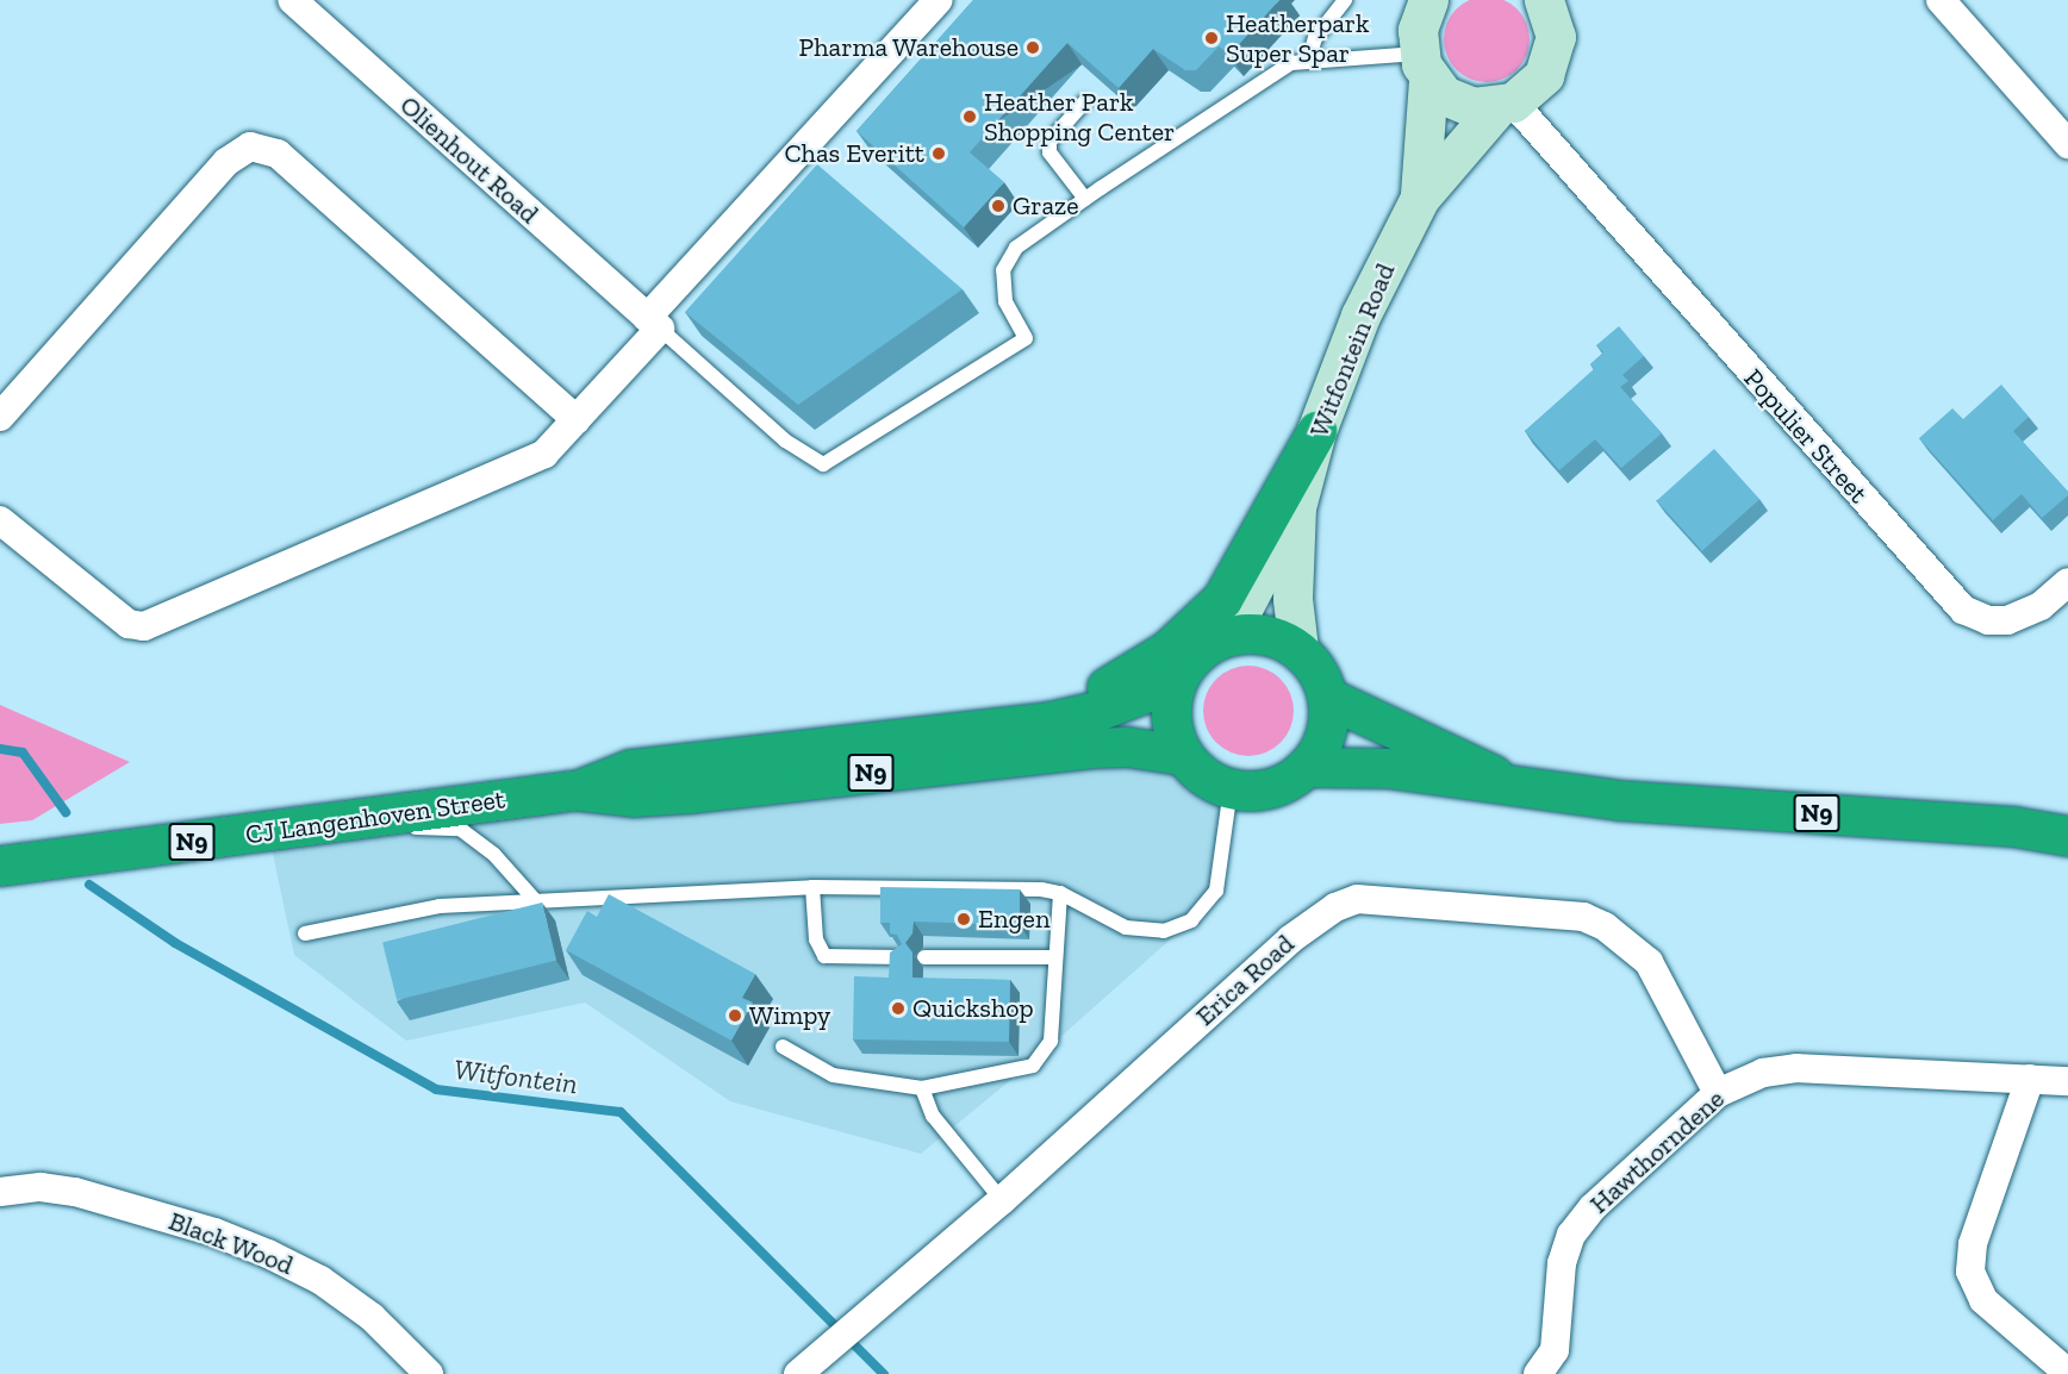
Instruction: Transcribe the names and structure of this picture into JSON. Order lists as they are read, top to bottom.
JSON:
{
  "streets": {
    "highway": ["N9", "CJ Langenhoven Street"],
    "main road": ["Witfontein Road"],
    "street": [
      "Olienhout Road",
      "Populier Street",
      "Erica Road",
      "Hawthorndene",
      "Black Wood"
    ]
  },
  "crossings": [
    ["Witfontein Road", "Populier Street"],
    ["Witfontein Road", "N9"],
    ["Witfontein Road", "CJ Langenhoven Street"],
    ["N9", "CJ Langenhoven Street"],
    ["Erica Road", "Hawthorndene"]
  ],
  "water": ["Witfontein"],
  "places": [
    "Heatherpark Super Spar",
    "Pharma Warehouse",
    "Heather Park Shopping Center",
    "Chas Everitt",
    "Graze",
    "Engen",
    "Quickshop",
    "Wimpy"
  ]
}
